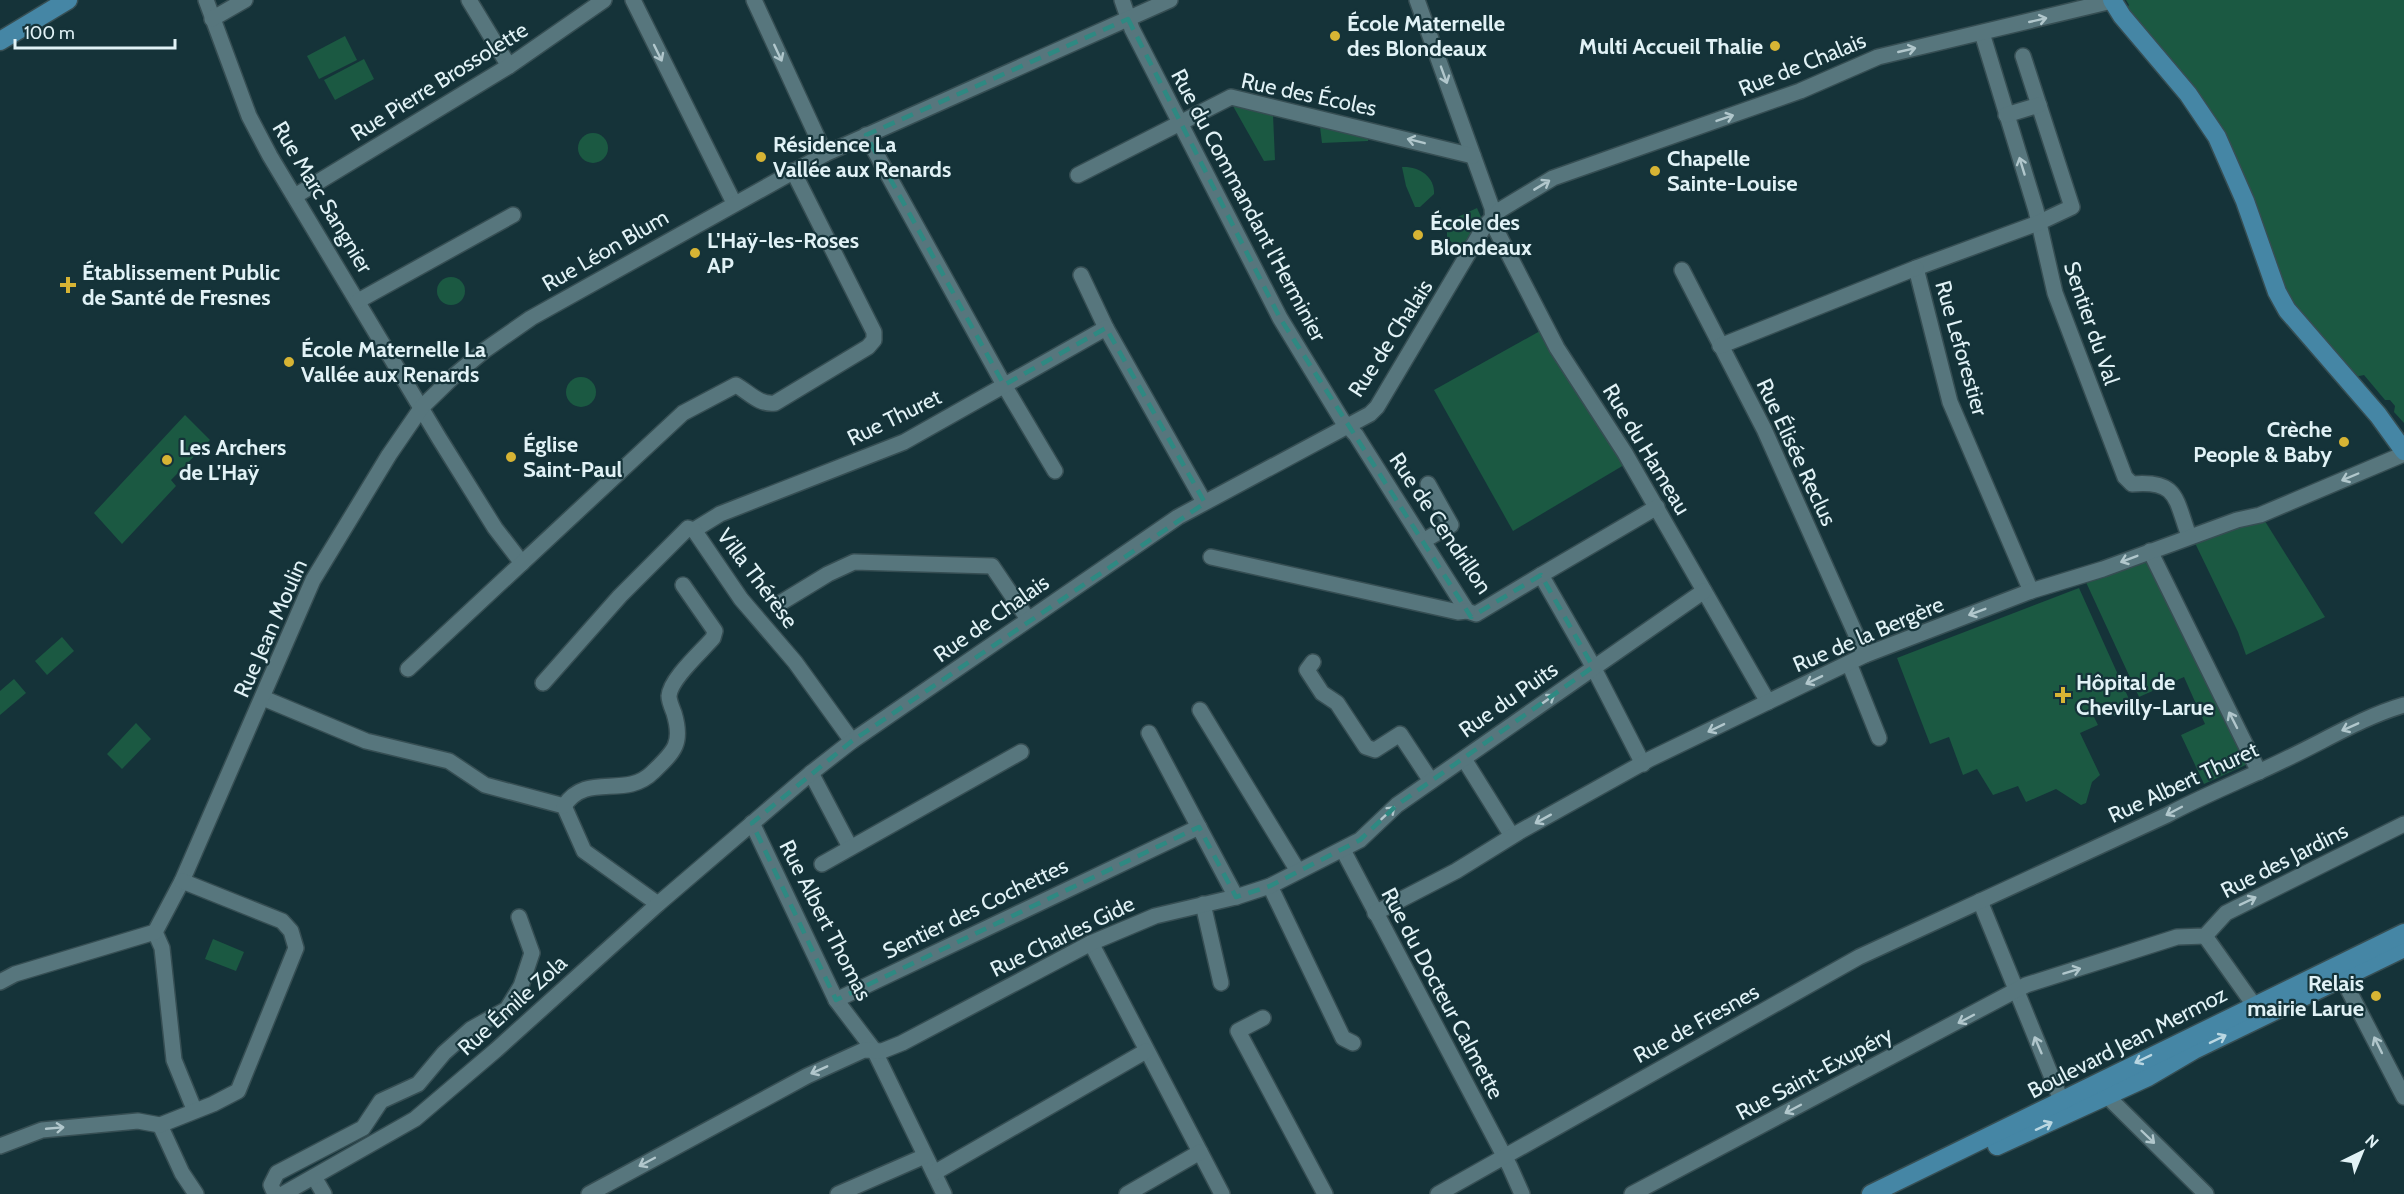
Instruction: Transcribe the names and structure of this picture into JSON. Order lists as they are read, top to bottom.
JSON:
{
  "streets": {
    "main road": ["Boulevard Jean Mermoz"],
    "street": [
      "Rue de Chalais",
      "Rue Pierre Brossolette",
      "Rue des Écoles",
      "Rue Marc Sangnier",
      "Rue du Commandant l'Herminier",
      "Rue Léon Blum",
      "Sentier du Val",
      "Rue Leforestier",
      "Rue Thuret",
      "Rue du Hameau",
      "Rue Élisée Reclus",
      "Rue de Cendrillon",
      "Villa Thérèse",
      "Rue Jean Moulin",
      "Rue de la Bergère",
      "Rue du Puits",
      "Rue Albert Thuret",
      "Rue des Jardins",
      "Sentier des Cochettes",
      "Rue Albert Thomas",
      "Rue Charles Gide",
      "Rue du Docteur Calmette",
      "Rue Émile Zola",
      "Rue de Fresnes",
      "Rue Saint-Exupéry"
    ]
  },
  "crossings": [
    ["Rue de Chalais", "Rue du Commandant l'Herminier"],
    ["Rue de Chalais", "Rue du Hameau"],
    ["Rue de Chalais", "Rue de Cendrillon"],
    ["Rue de Chalais", "Villa Thérèse"],
    ["Rue de Chalais", "Rue Albert Thomas"],
    ["Rue de Chalais", "Rue Émile Zola"],
    ["Rue Pierre Brossolette", "Rue Marc Sangnier"],
    ["Rue des Écoles", "Rue du Commandant l'Herminier"],
    ["Rue des Écoles", "Rue du Hameau"],
    ["Rue Marc Sangnier", "Rue Léon Blum"],
    ["Rue Marc Sangnier", "Rue Jean Moulin"],
    ["Rue du Commandant l'Herminier", "Rue Léon Blum"],
    ["Rue du Commandant l'Herminier", "Rue de Cendrillon"],
    ["Rue Léon Blum", "Rue Jean Moulin"],
    ["Sentier du Val", "Rue Leforestier"],
    ["Sentier du Val", "Rue de la Bergère"],
    ["Rue Leforestier", "Rue de la Bergère"],
    ["Rue Thuret", "Villa Thérèse"],
    ["Rue du Hameau", "Rue de la Bergère"],
    ["Rue du Hameau", "Rue du Puits"],
    ["Rue Élisée Reclus", "Rue de la Bergère"],
    ["Rue de la Bergère", "Rue du Docteur Calmette"],
    ["Rue du Puits", "Rue Charles Gide"],
    ["Rue du Puits", "Rue du Docteur Calmette"],
    ["Rue Albert Thuret", "Rue de Fresnes"],
    ["Sentier des Cochettes", "Rue Albert Thomas"],
    ["Rue Albert Thomas", "Rue Charles Gide"],
    ["Rue Albert Thomas", "Rue Émile Zola"],
    ["Rue Charles Gide", "Rue du Docteur Calmette"],
    ["Rue du Docteur Calmette", "Rue de Fresnes"]
  ],
  "one_way": [
    "Rue de Chalais",
    "Rue des Écoles",
    "Rue de la Bergère",
    "Rue du Puits",
    "Rue des Jardins",
    "Rue Charles Gide",
    "Rue Saint-Exupéry"
  ],
  "places": {
    "other": [
      "École Maternelle des Blondeaux",
      "Multi Accueil Thalie",
      "Résidence La Vallée aux Renards",
      "Chapelle Sainte-Louise",
      "École des Blondeaux",
      "L'Haÿ-les-Roses AP",
      "École Maternelle La Vallée aux Renards",
      "Crèche People & Baby",
      "Église Saint-Paul",
      "Les Archers de L'Haÿ",
      "Relais mairie Larue"
    ],
    "health": ["Établissement Public de Santé de Fresnes", "Hôpital de Chevilly-Larue"]
  },
  "scale_bar": "100 m",
  "north": "top right"
}
